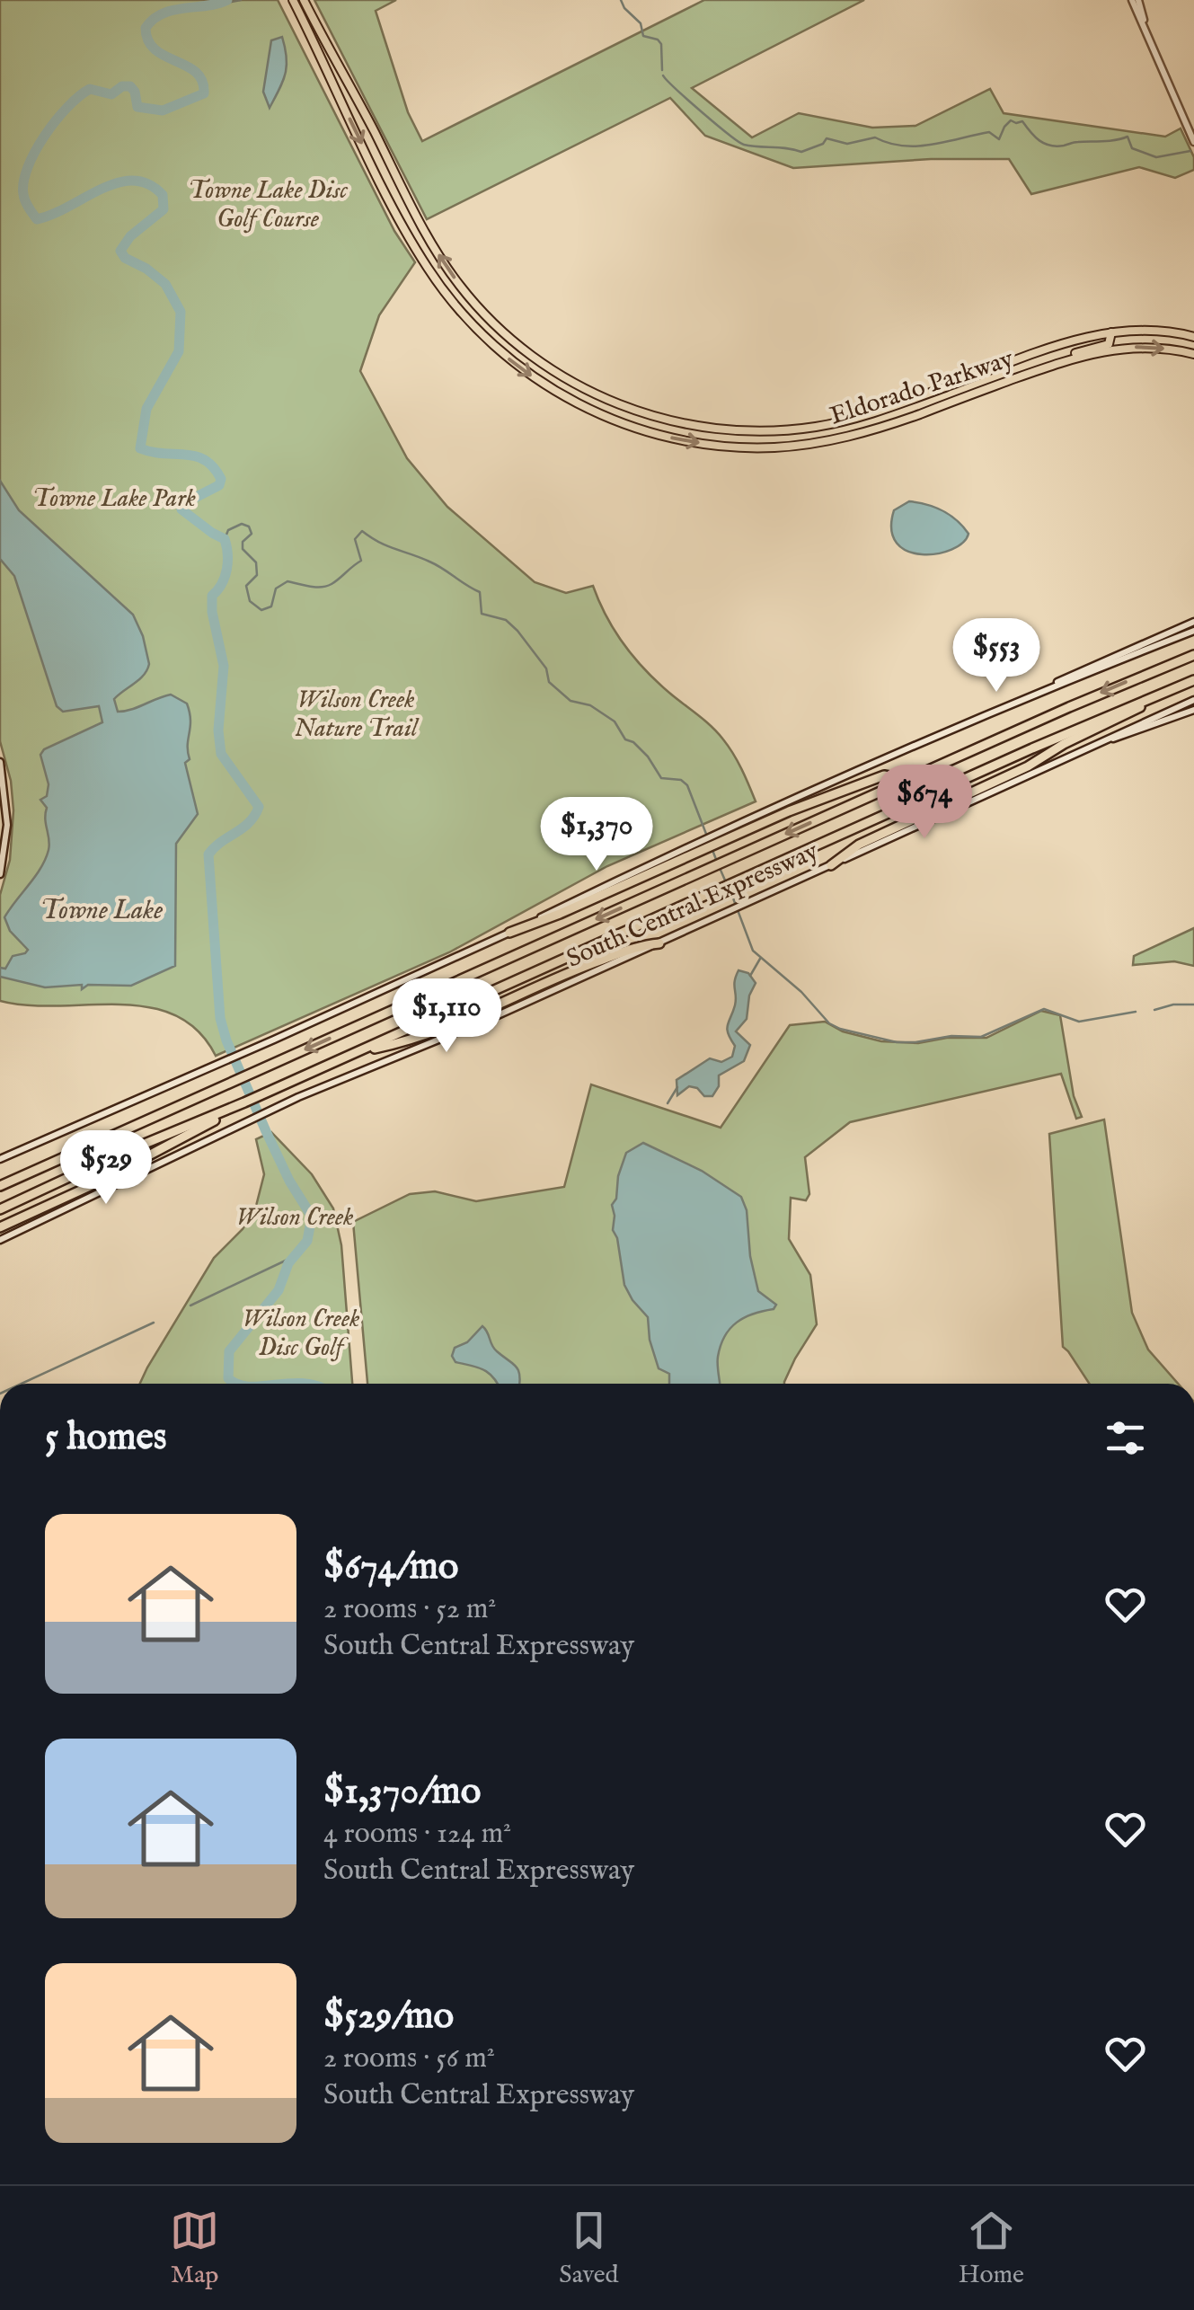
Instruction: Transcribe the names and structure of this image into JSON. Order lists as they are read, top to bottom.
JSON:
{
  "streets": {
    "main road": ["Eldorado Parkway", "South Central Expressway"]
  },
  "water": ["Towne Lake"],
  "parks": [
    "Towne Lake Disc Golf Course",
    "Towne Lake Park",
    "Wilson Creek Nature Trail",
    "Wilson Creek",
    "Wilson Creek Disc Golf"
  ],
  "page": {
    "price": [
      "$553",
      "$674",
      "$1,370",
      "$1,110",
      "$529"
    ],
    "heading": "5 homes",
    "list": [
      {
        "name": "$674/mo",
        "note": "2 rooms · 52 m² · South Central Expressway"
      },
      {
        "name": "$1,370/mo",
        "note": "4 rooms · 124 m² · South Central Expressway"
      },
      {
        "name": "$529/mo",
        "note": "2 rooms · 56 m² · South Central Expressway"
      }
    ],
    "tabs": ["Map", "Saved", "Home"]
  }
}
